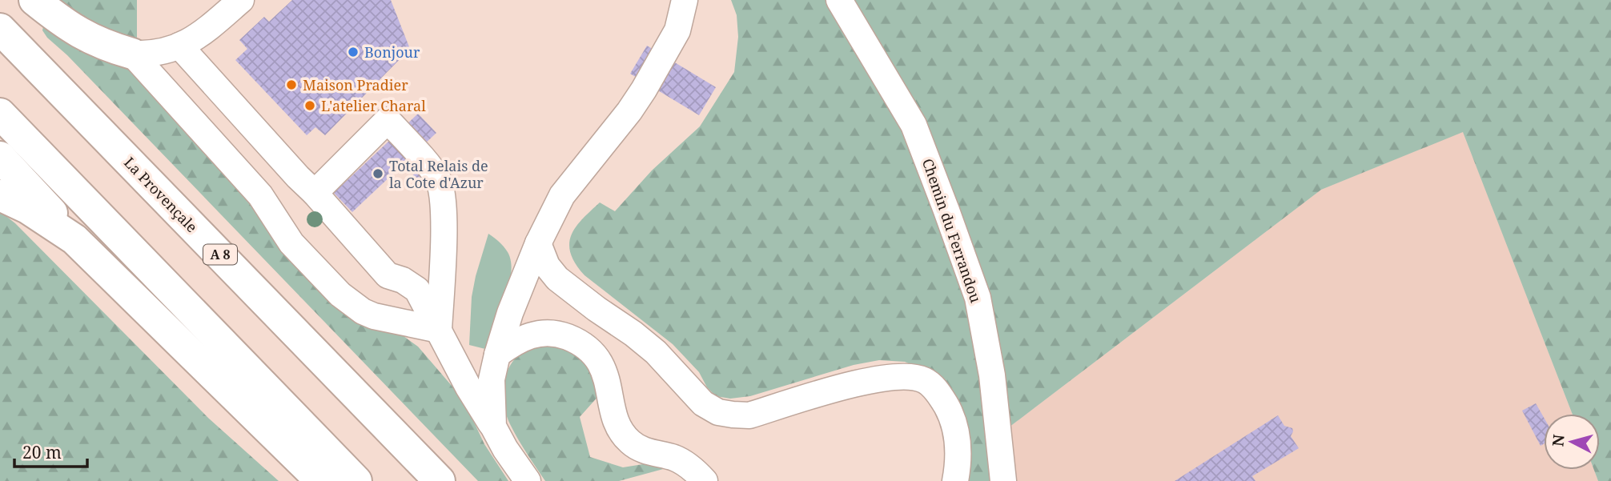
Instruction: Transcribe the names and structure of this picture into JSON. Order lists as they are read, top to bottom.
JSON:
{
  "streets": {
    "highway": ["La Provençale", "A 8"],
    "street": ["Chemin du Ferrandou"]
  },
  "places": [
    "Bonjour",
    "Maison Pradier",
    "L'atelier Charal",
    "Total Relais de la Cote d'Azur"
  ],
  "scale_bar": "20 m",
  "north": "left"
}
